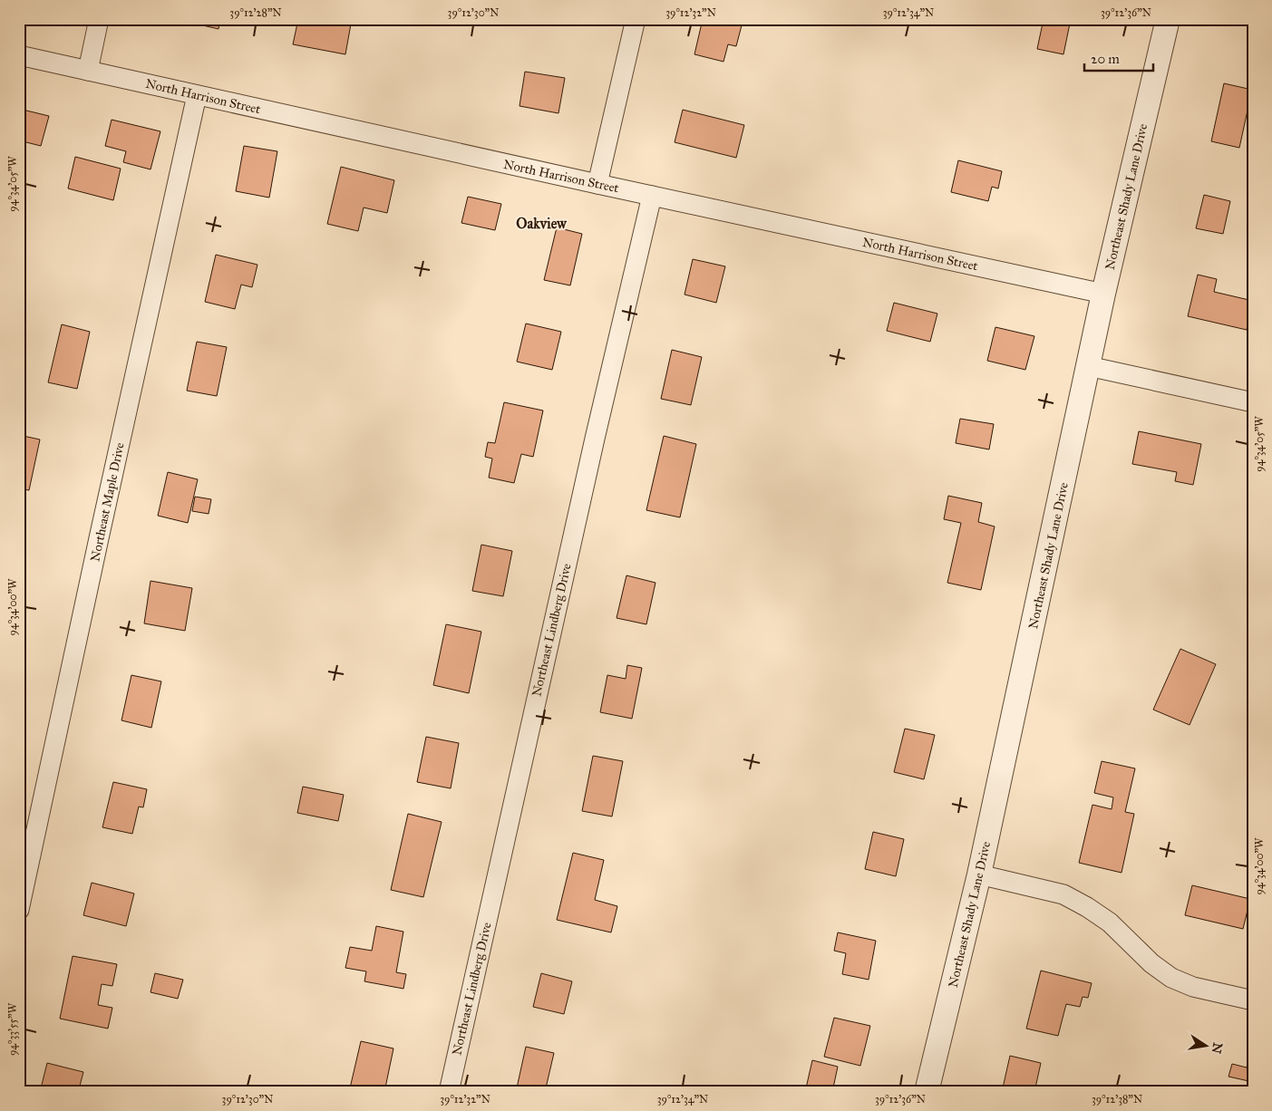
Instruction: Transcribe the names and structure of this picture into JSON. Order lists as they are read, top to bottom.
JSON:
{
  "streets": {
    "street": [
      "North Harrison Street",
      "Northeast Shady Lane Drive",
      "Northeast Maple Drive",
      "Northeast Lindberg Drive"
    ]
  },
  "crossings": [
    ["North Harrison Street", "Northeast Shady Lane Drive"],
    ["North Harrison Street", "Northeast Maple Drive"],
    ["North Harrison Street", "Northeast Lindberg Drive"]
  ],
  "districts": ["Oakview"],
  "scale_bar": "20 m",
  "north": "right",
  "coordinates": [
    "39°12'28\"N",
    "39°12'30\"N",
    "39°12'32\"N",
    "39°12'34\"N",
    "39°12'36\"N",
    "94°34'05\"W",
    "94°34'00\"W",
    "94°33'55\"W",
    "39°12'38\"N"
  ]
}
